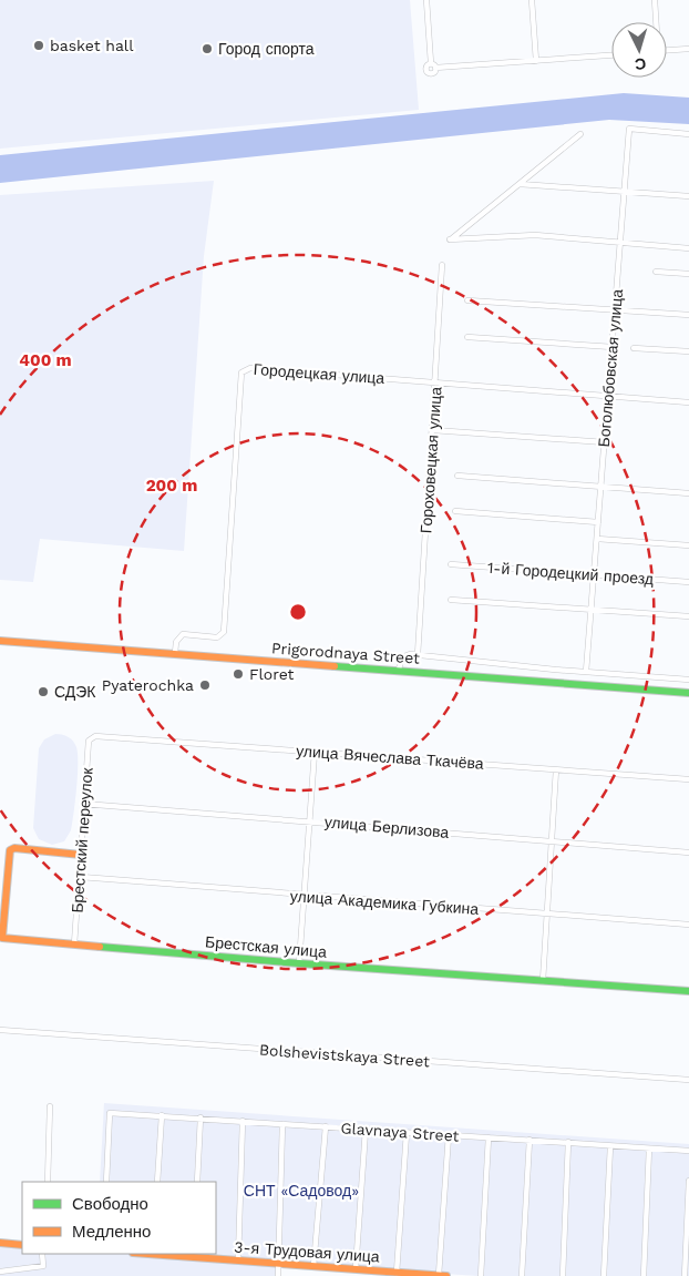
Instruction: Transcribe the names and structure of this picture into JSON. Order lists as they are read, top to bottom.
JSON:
{
  "streets": {
    "street": [
      "Боголюбовская улица",
      "Городецкая улица",
      "Гороховецкая улица",
      "1-й Городецкий проезд",
      "Prigorodnaya Street",
      "улица Вячеслава Ткачёва",
      "улица Берлизова",
      "Брестский переулок",
      "улица Академика Губкина",
      "Брестская улица",
      "Bolshevistskaya Street",
      "Glavnaya Street",
      "3-я Трудовая улица"
    ]
  },
  "crossings": [
    ["Боголюбовская улица", "Городецкая улица"],
    ["Боголюбовская улица", "1-й Городецкий проезд"],
    ["Городецкая улица", "Гороховецкая улица"],
    ["Городецкая улица", "Prigorodnaya Street"],
    ["улица Вячеслава Ткачёва", "Брестский переулок"],
    ["улица Берлизова", "Брестский переулок"],
    ["Брестский переулок", "улица Академика Губкина"],
    ["Брестский переулок", "Брестская улица"]
  ],
  "parks": ["СНТ «Садовод»"],
  "places": [
    "basket hall",
    "Город спорта",
    "Floret",
    "Pyaterochka",
    "СДЭК"
  ],
  "legend": ["Свободно", "Медленно"],
  "north": "bottom",
  "rings": ["400 m", "200 m"]
}
